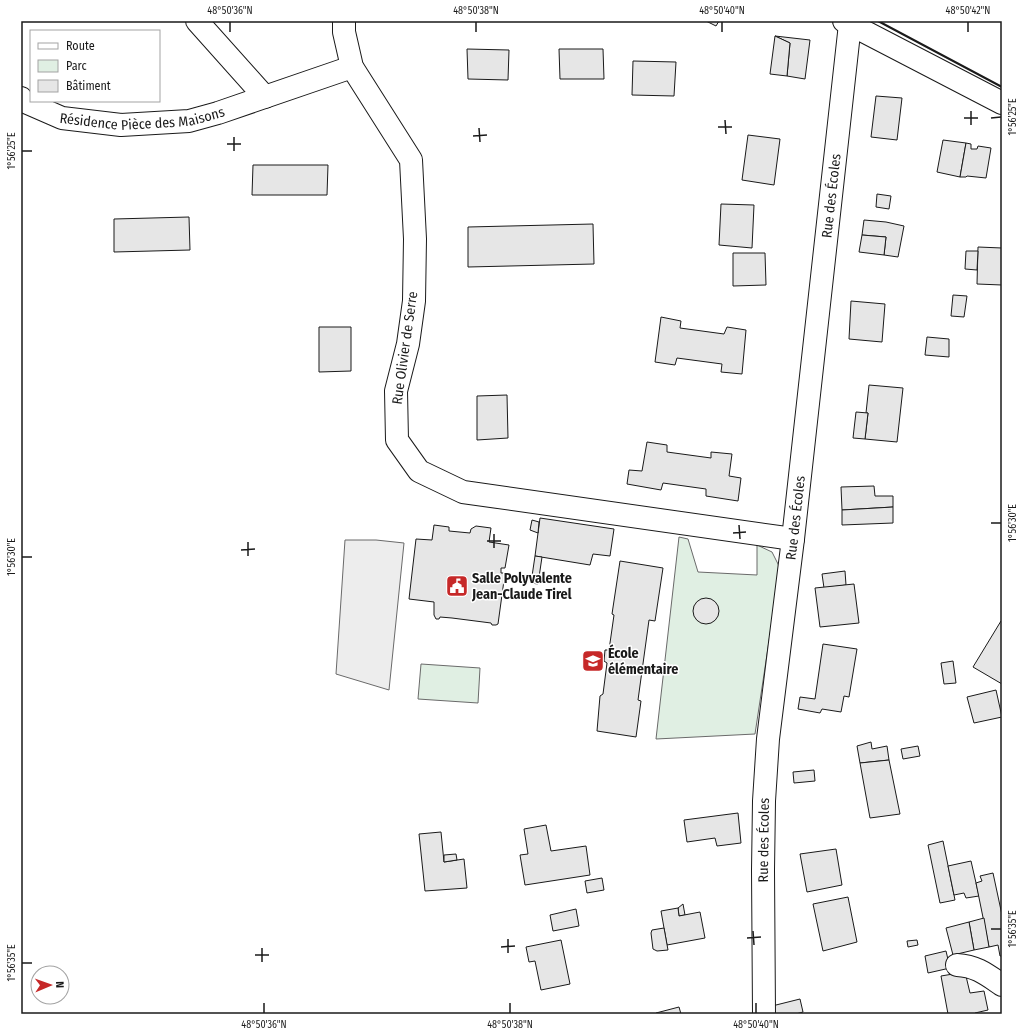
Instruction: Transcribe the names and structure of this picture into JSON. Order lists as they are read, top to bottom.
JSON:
{
  "streets": {
    "street": ["Résidence Pièce des Maisons", "Rue des Écoles", "Rue Olivier de Serre"]
  },
  "crossings": [
    ["Résidence Pièce des Maisons", "Rue Olivier de Serre"],
    ["Rue des Écoles", "Rue Olivier de Serre"]
  ],
  "places": {
    "public building": ["Salle Polyvalente Jean-Claude Tirel"],
    "school or university": ["École élémentaire"]
  },
  "legend": ["Route", "Parc", "Bâtiment"],
  "north": "right",
  "coordinates": [
    "48°50'36\"N",
    "48°50'38\"N",
    "48°50'40\"N",
    "48°50'42\"N",
    "1°56'25\"E",
    "1°56'30\"E",
    "1°56'35\"E"
  ]
}
